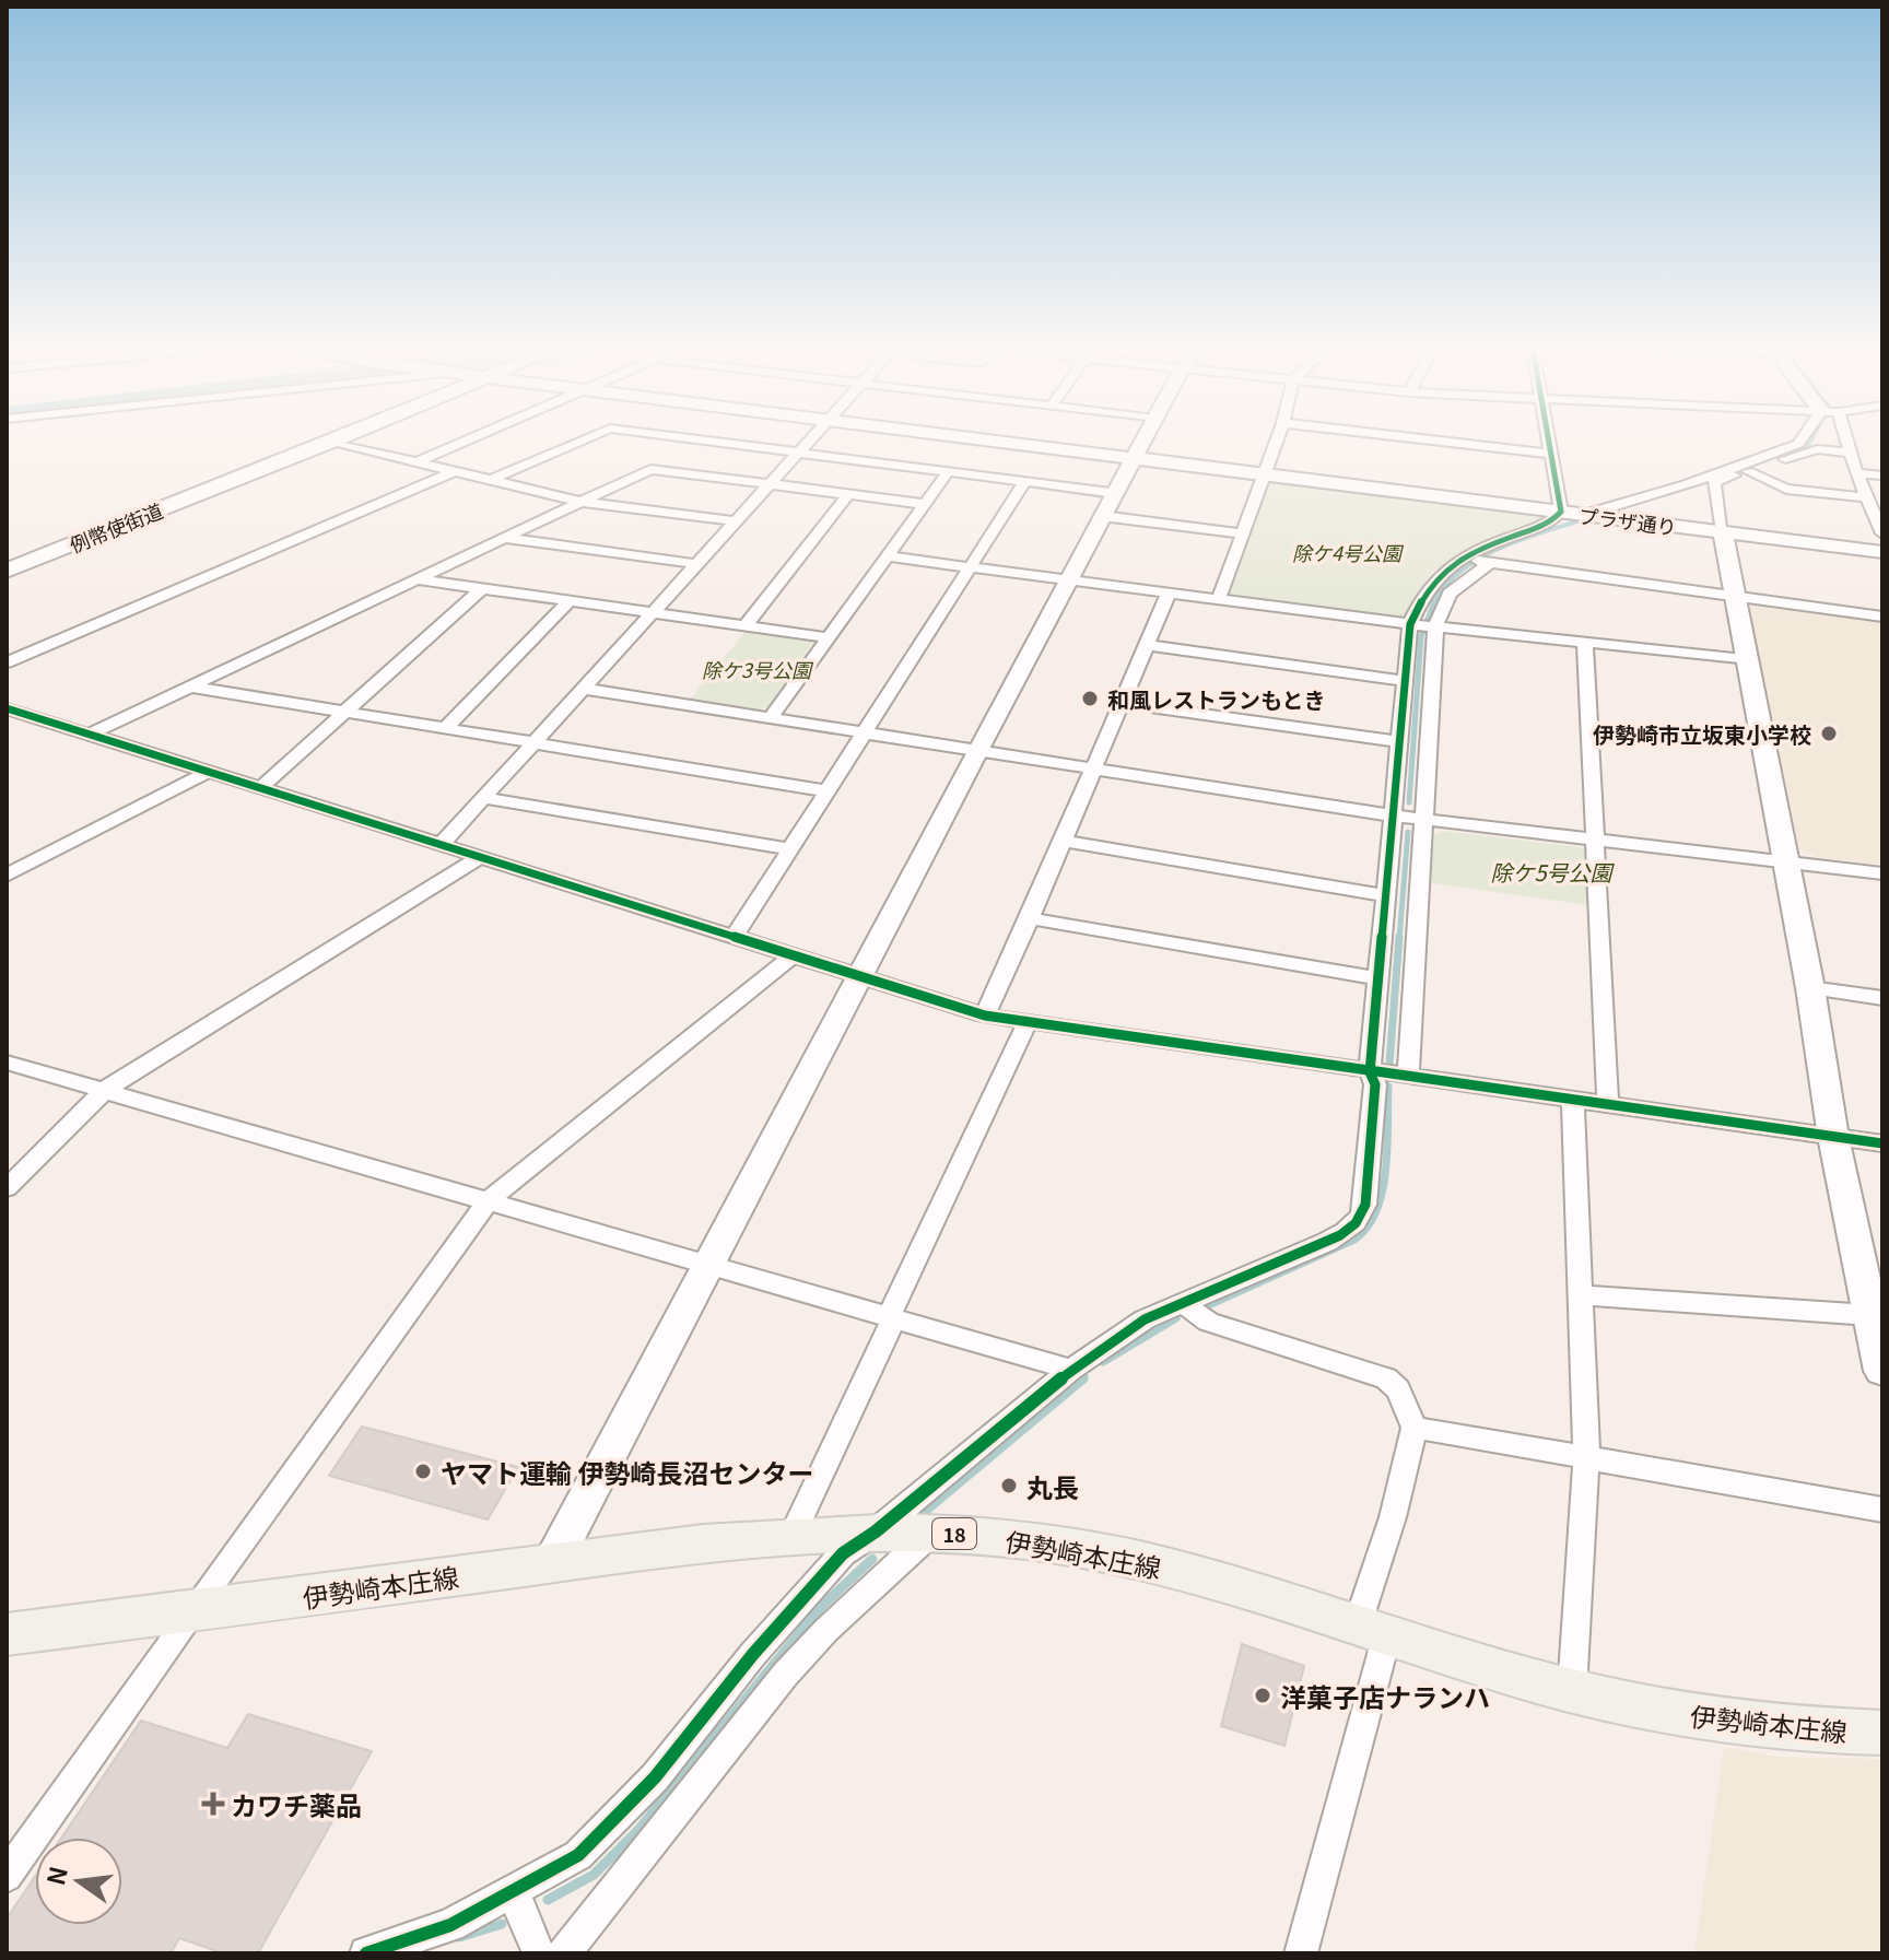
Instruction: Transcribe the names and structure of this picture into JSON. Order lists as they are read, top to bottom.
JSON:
{
  "streets": {
    "main road": ["18", "伊勢崎本庄線"],
    "street": ["プラザ通り", "例幣使街道"]
  },
  "parks": ["除ケ4号公園", "除ケ3号公園", "除ケ5号公園"],
  "places": {
    "other": [
      "和風レストランもとき",
      "伊勢崎市立坂東小学校",
      "ヤマト運輸 伊勢崎長沼センター",
      "丸長",
      "洋菓子店ナランハ"
    ],
    "health": ["カワチ薬品"]
  },
  "north": "left"
}
